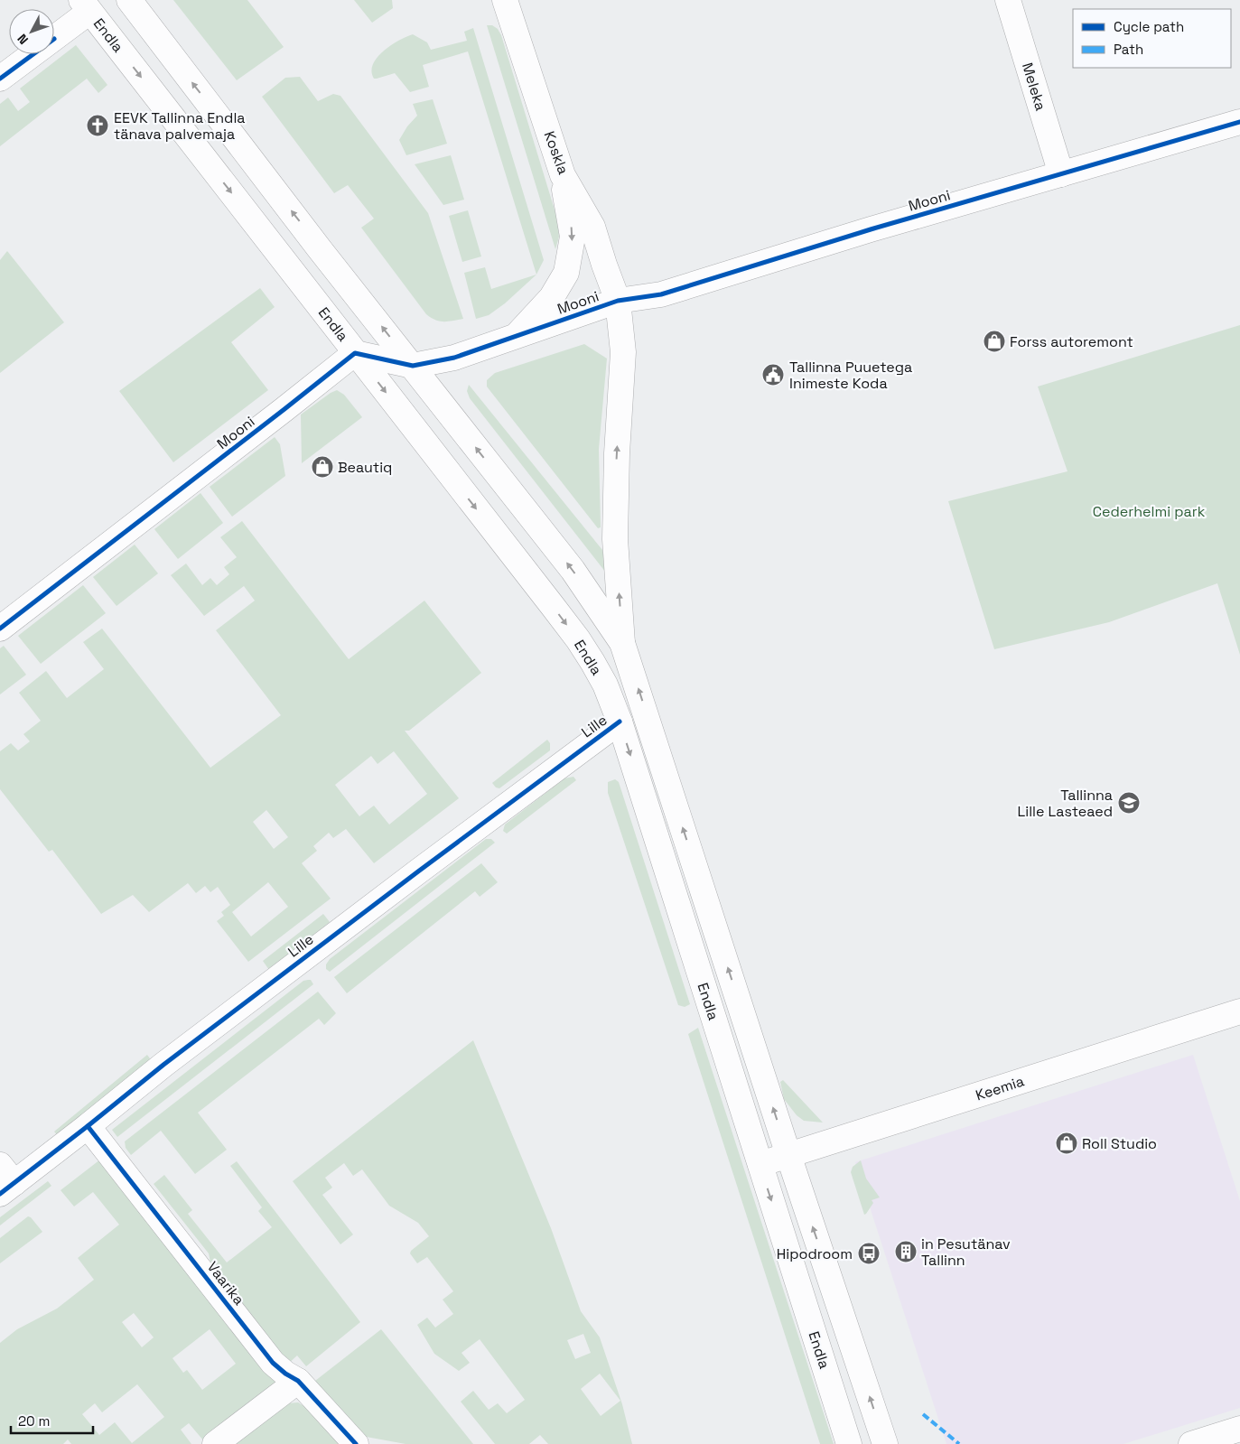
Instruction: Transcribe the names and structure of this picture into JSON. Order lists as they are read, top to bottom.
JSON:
{
  "streets": {
    "street": [
      "Endla",
      "Meleka",
      "Koskla",
      "Mooni",
      "Lille",
      "Keemia",
      "Vaarika"
    ]
  },
  "crossings": [
    ["Endla", "Koskla"],
    ["Endla", "Mooni"],
    ["Endla", "Lille"],
    ["Endla", "Keemia"],
    ["Meleka", "Mooni"],
    ["Koskla", "Mooni"],
    ["Lille", "Vaarika"]
  ],
  "one_way": ["Koskla"],
  "parks": ["Cederhelmi park"],
  "places": {
    "church": ["EEVK Tallinna Endla tänava palvemaja"],
    "shop": ["Forss autoremont", "Beautiq", "Roll Studio"],
    "public building": ["Tallinna Puuetega Inimeste Koda"],
    "school or university": ["Tallinna Lille Lasteaed"],
    "building": ["in Pesutänav Tallinn"],
    "bus stop": ["Hipodroom"]
  },
  "legend": ["Cycle path", "Path"],
  "scale_bar": "20 m",
  "north": "bottom left"
}
